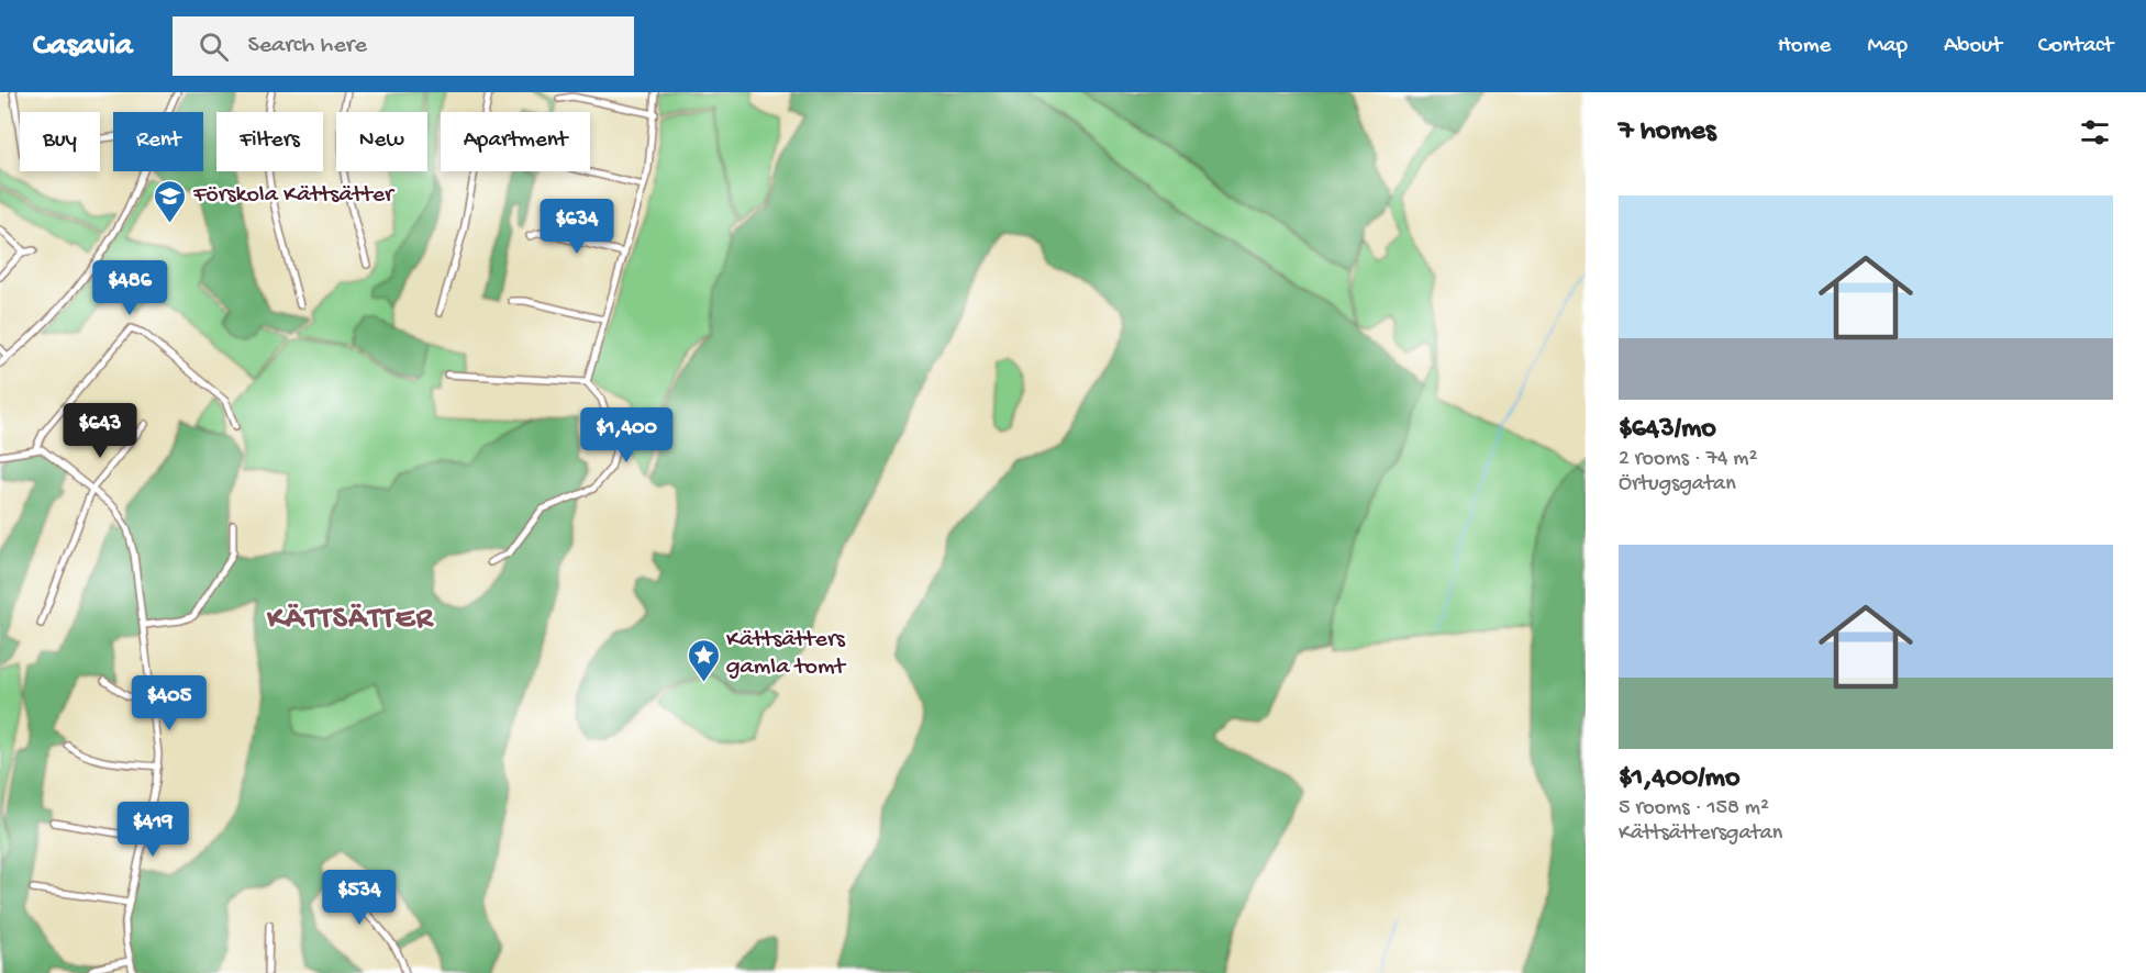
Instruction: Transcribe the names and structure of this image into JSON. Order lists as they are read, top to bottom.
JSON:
{
  "districts": ["KÄTTSÄTTER"],
  "places": {
    "school or university": ["Förskola Kättsätter"],
    "place": ["Kättsätters gamla tomt"]
  },
  "page": {
    "header": "Casavia",
    "search": "Search here",
    "nav": [
      "Home",
      "Map",
      "About",
      "Contact"
    ],
    "heading": "7 homes",
    "chip": [
      "Buy",
      "Rent",
      "Filters",
      "New",
      "Apartment"
    ],
    "list": [
      {
        "name": "$643/mo",
        "note": "2 rooms · 74 m² · Örtugsgatan"
      },
      {
        "name": "$1,400/mo",
        "note": "5 rooms · 158 m² · Kättsättersgatan"
      }
    ],
    "price": [
      "$634",
      "$486",
      "$643",
      "$1,400",
      "$405",
      "$419",
      "$534"
    ]
  }
}
